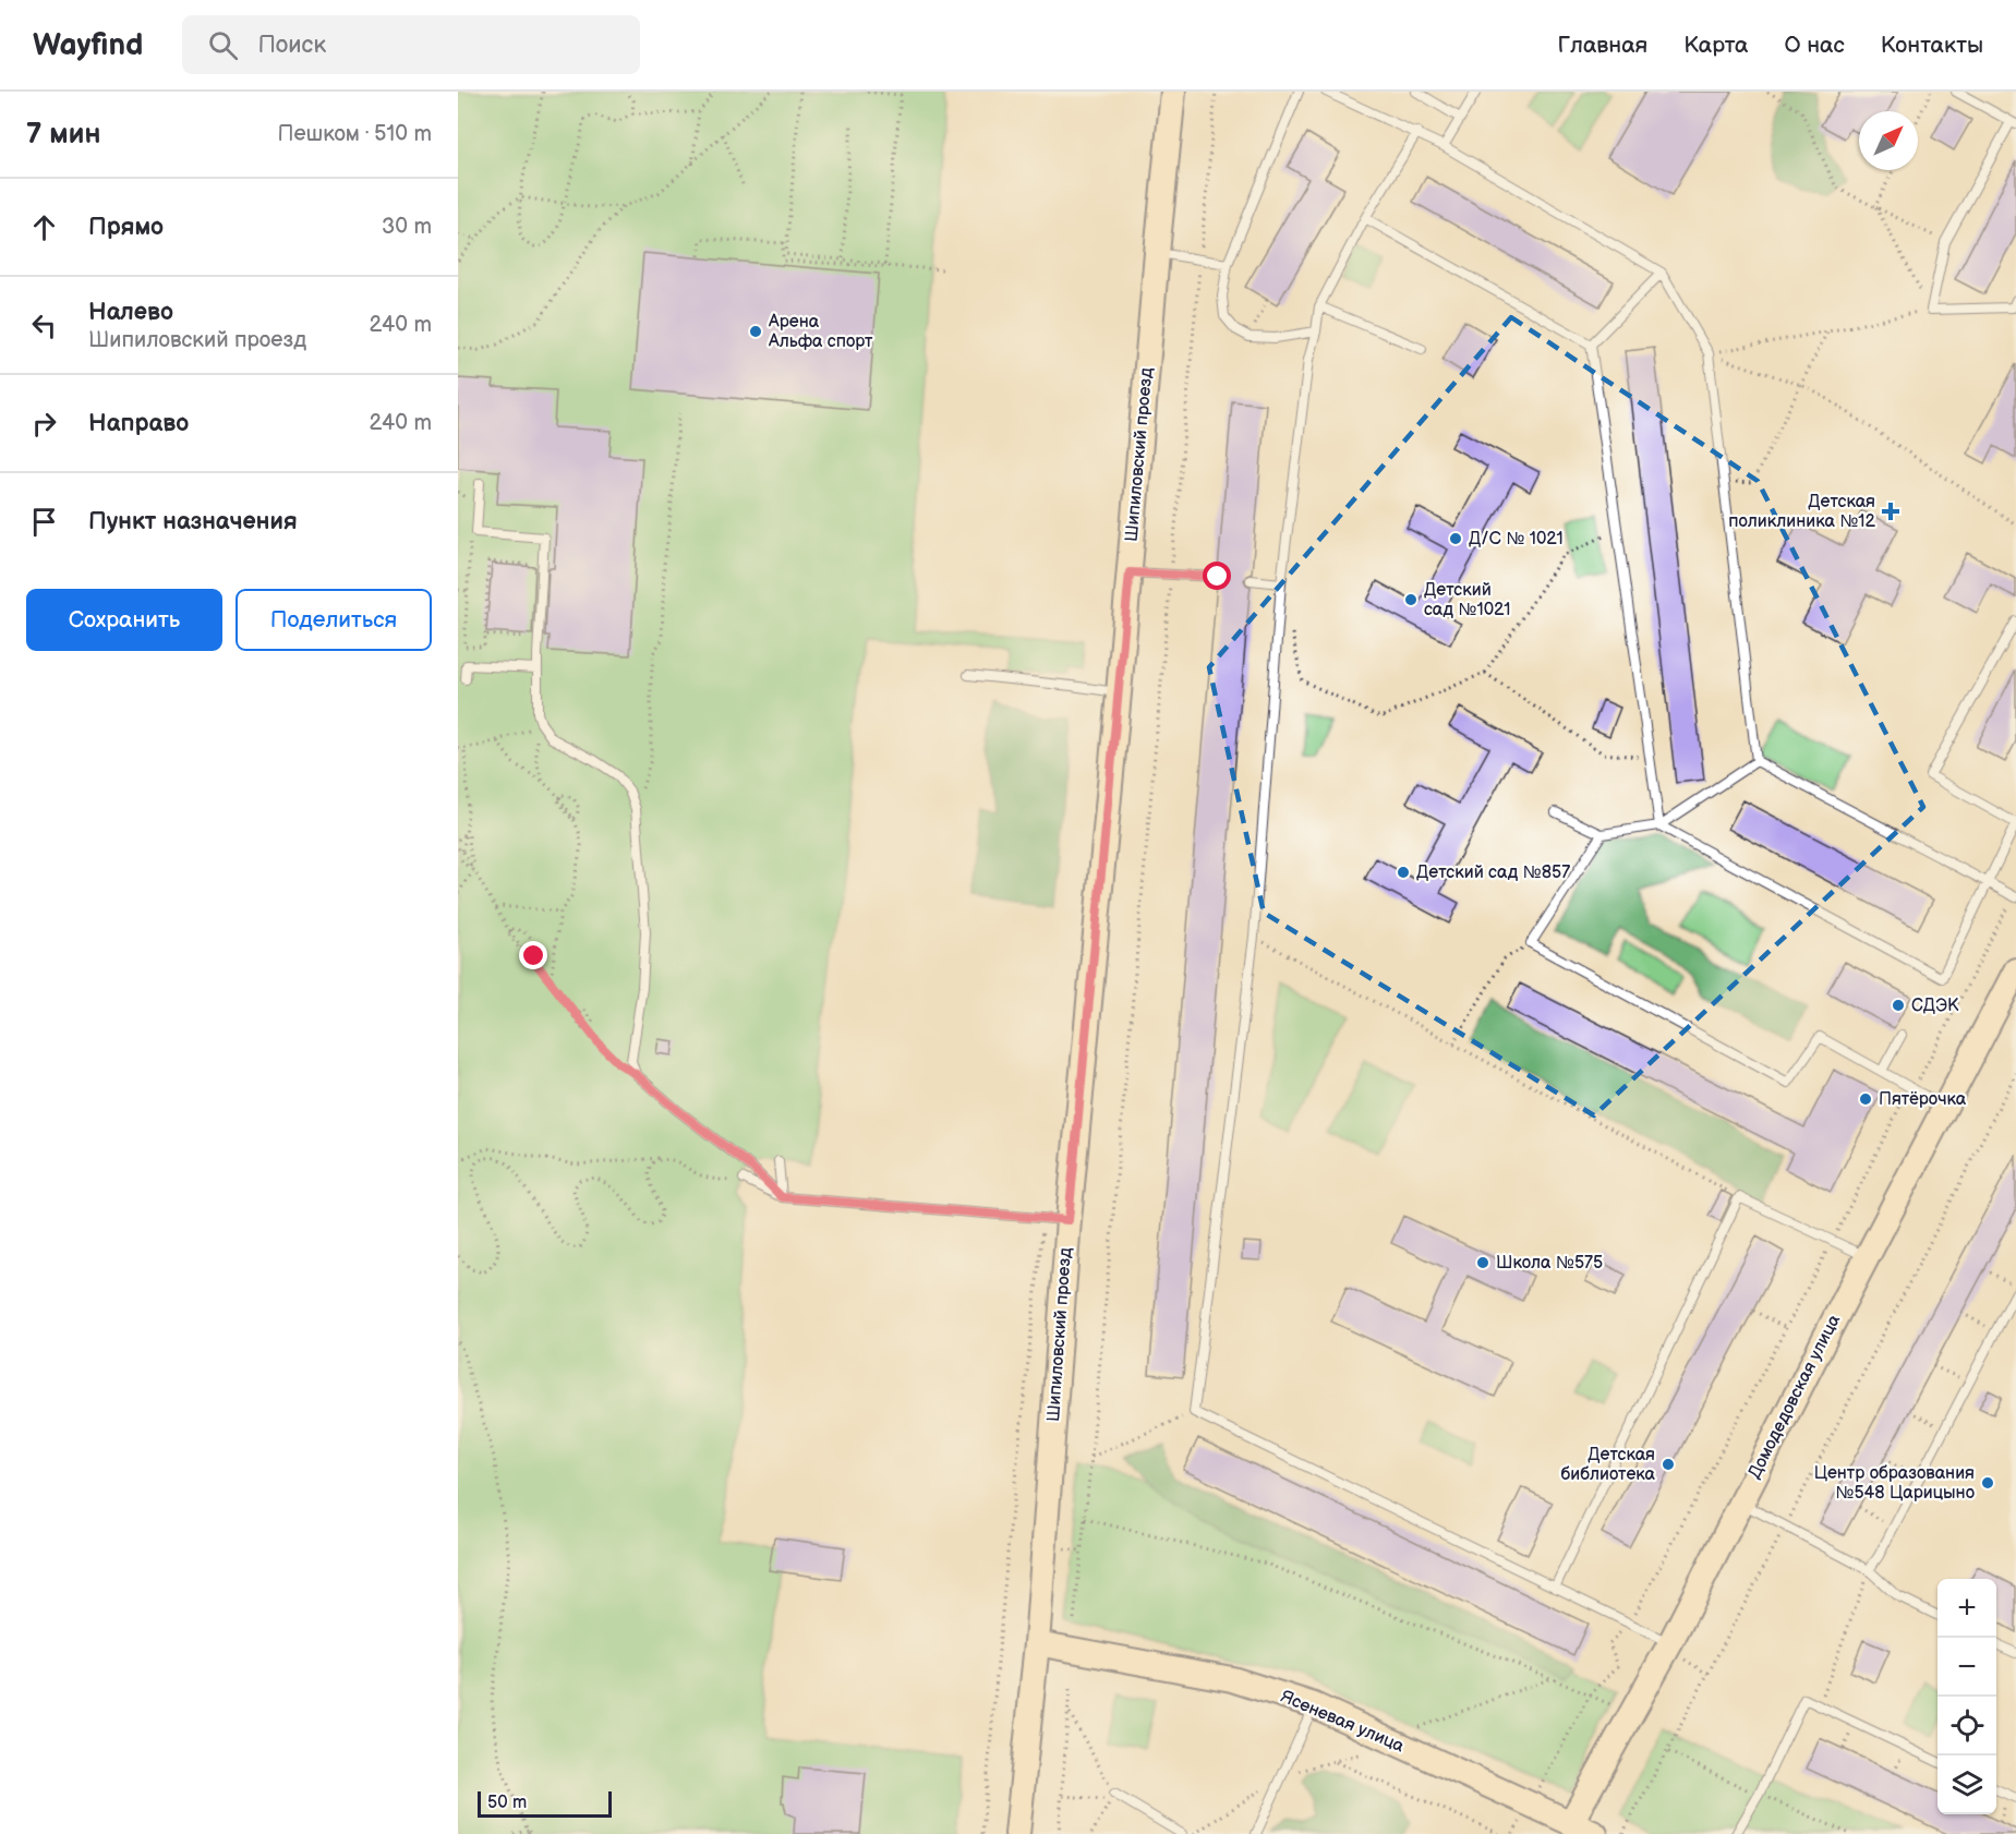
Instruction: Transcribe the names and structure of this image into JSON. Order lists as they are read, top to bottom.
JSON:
{
  "streets": {
    "main road": ["Шипиловский проезд", "Домодедовская улица", "Ясеневая улица"]
  },
  "crossings": [
    ["Шипиловский проезд", "Ясеневая улица"],
    ["Домодедовская улица", "Ясеневая улица"]
  ],
  "places": {
    "other": [
      "Арена Альфа спорт",
      "Д/C № 1021",
      "Детский сад №1021",
      "Детский сад №857",
      "СДЭК",
      "Пятёрочка",
      "Школа №575",
      "Детская библиотека",
      "Центр образования №548 Царицыно"
    ],
    "health": ["Детская поликлиника №12"]
  },
  "scale_bar": "50 m",
  "north": "top right",
  "page": {
    "header": "Wayfind",
    "search": "Поиск",
    "nav": [
      "Главная",
      "Карта",
      "О нас",
      "Контакты"
    ],
    "heading": ["7 мин", "Пешком · 510 m"],
    "list": [
      ["Прямо", "30 m"],
      ["Налево", "Шипиловский проезд", "240 m"],
      ["Направо", "240 m"],
      "Пункт назначения"
    ],
    "buttons": ["Сохранить", "Поделиться"],
    "map_buttons": ["+", "−"],
    "scale": "50 m"
  }
}
